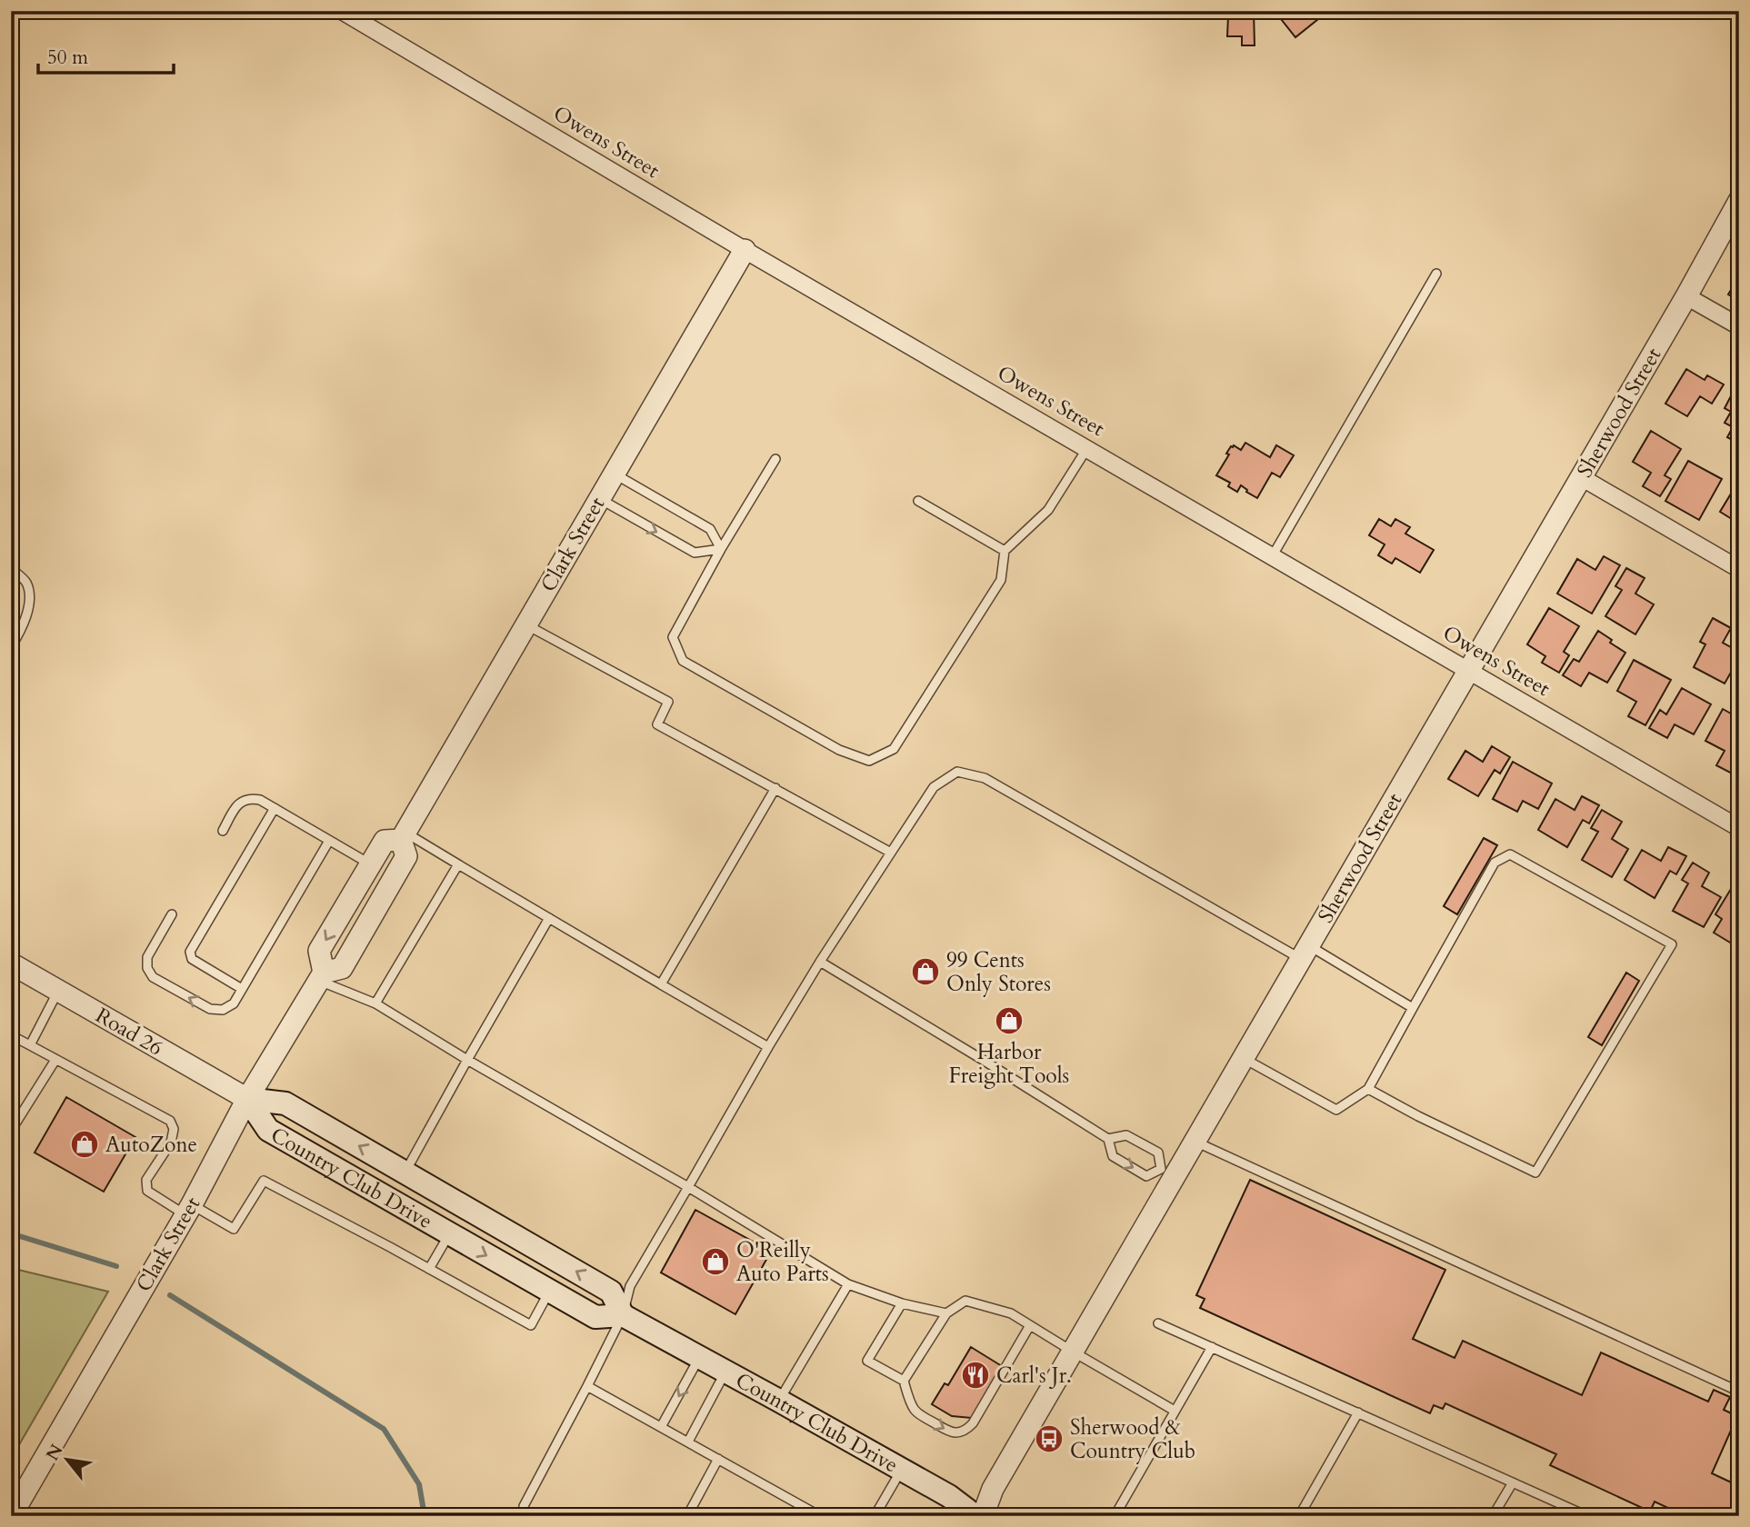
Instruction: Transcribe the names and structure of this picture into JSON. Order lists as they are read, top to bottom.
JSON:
{
  "streets": {
    "main road": ["Country Club Drive"],
    "street": [
      "Owens Street",
      "Sherwood Street",
      "Clark Street",
      "Road 26"
    ]
  },
  "crossings": [
    ["Owens Street", "Sherwood Street"],
    ["Owens Street", "Clark Street"],
    ["Clark Street", "Road 26"],
    ["Clark Street", "Country Club Drive"],
    ["Road 26", "Country Club Drive"]
  ],
  "places": {
    "shop": [
      "99 Cents Only Stores",
      "Harbor Freight Tools",
      "AutoZone",
      "O'Reilly Auto Parts"
    ],
    "restaurant": ["Carl's Jr."],
    "bus stop": ["Sherwood & Country Club"]
  },
  "scale_bar": "50 m",
  "north": "top left"
}
